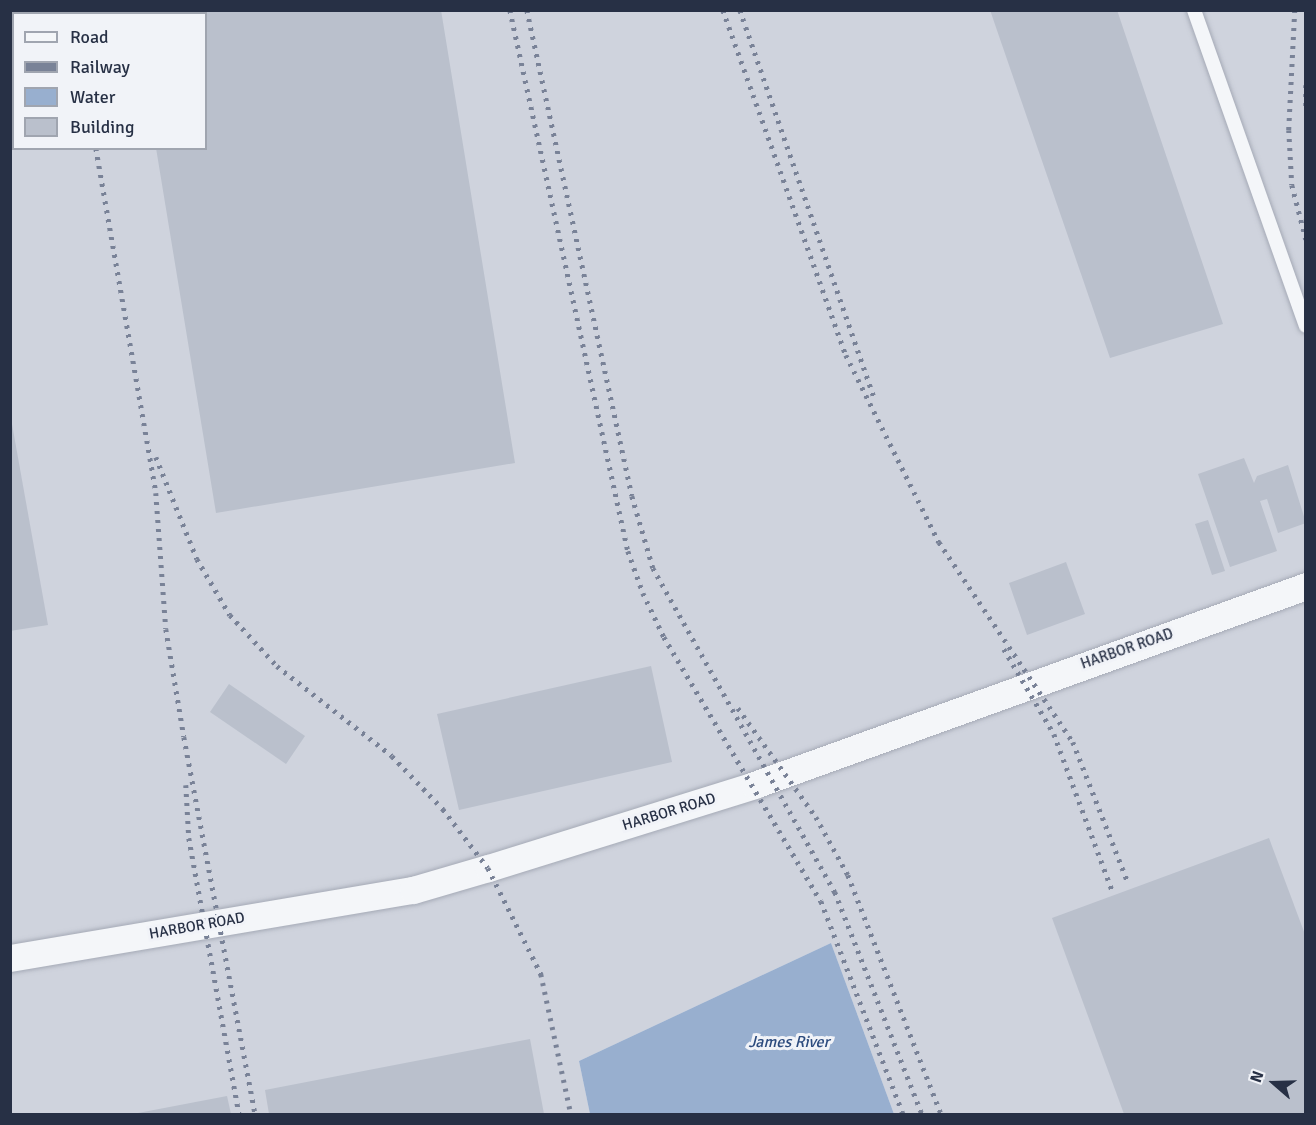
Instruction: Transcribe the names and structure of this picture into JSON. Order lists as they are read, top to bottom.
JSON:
{
  "streets": {
    "street": ["HARBOR ROAD"]
  },
  "water": ["James River"],
  "legend": [
    "Road",
    "Railway",
    "Water",
    "Building"
  ],
  "north": "left"
}
